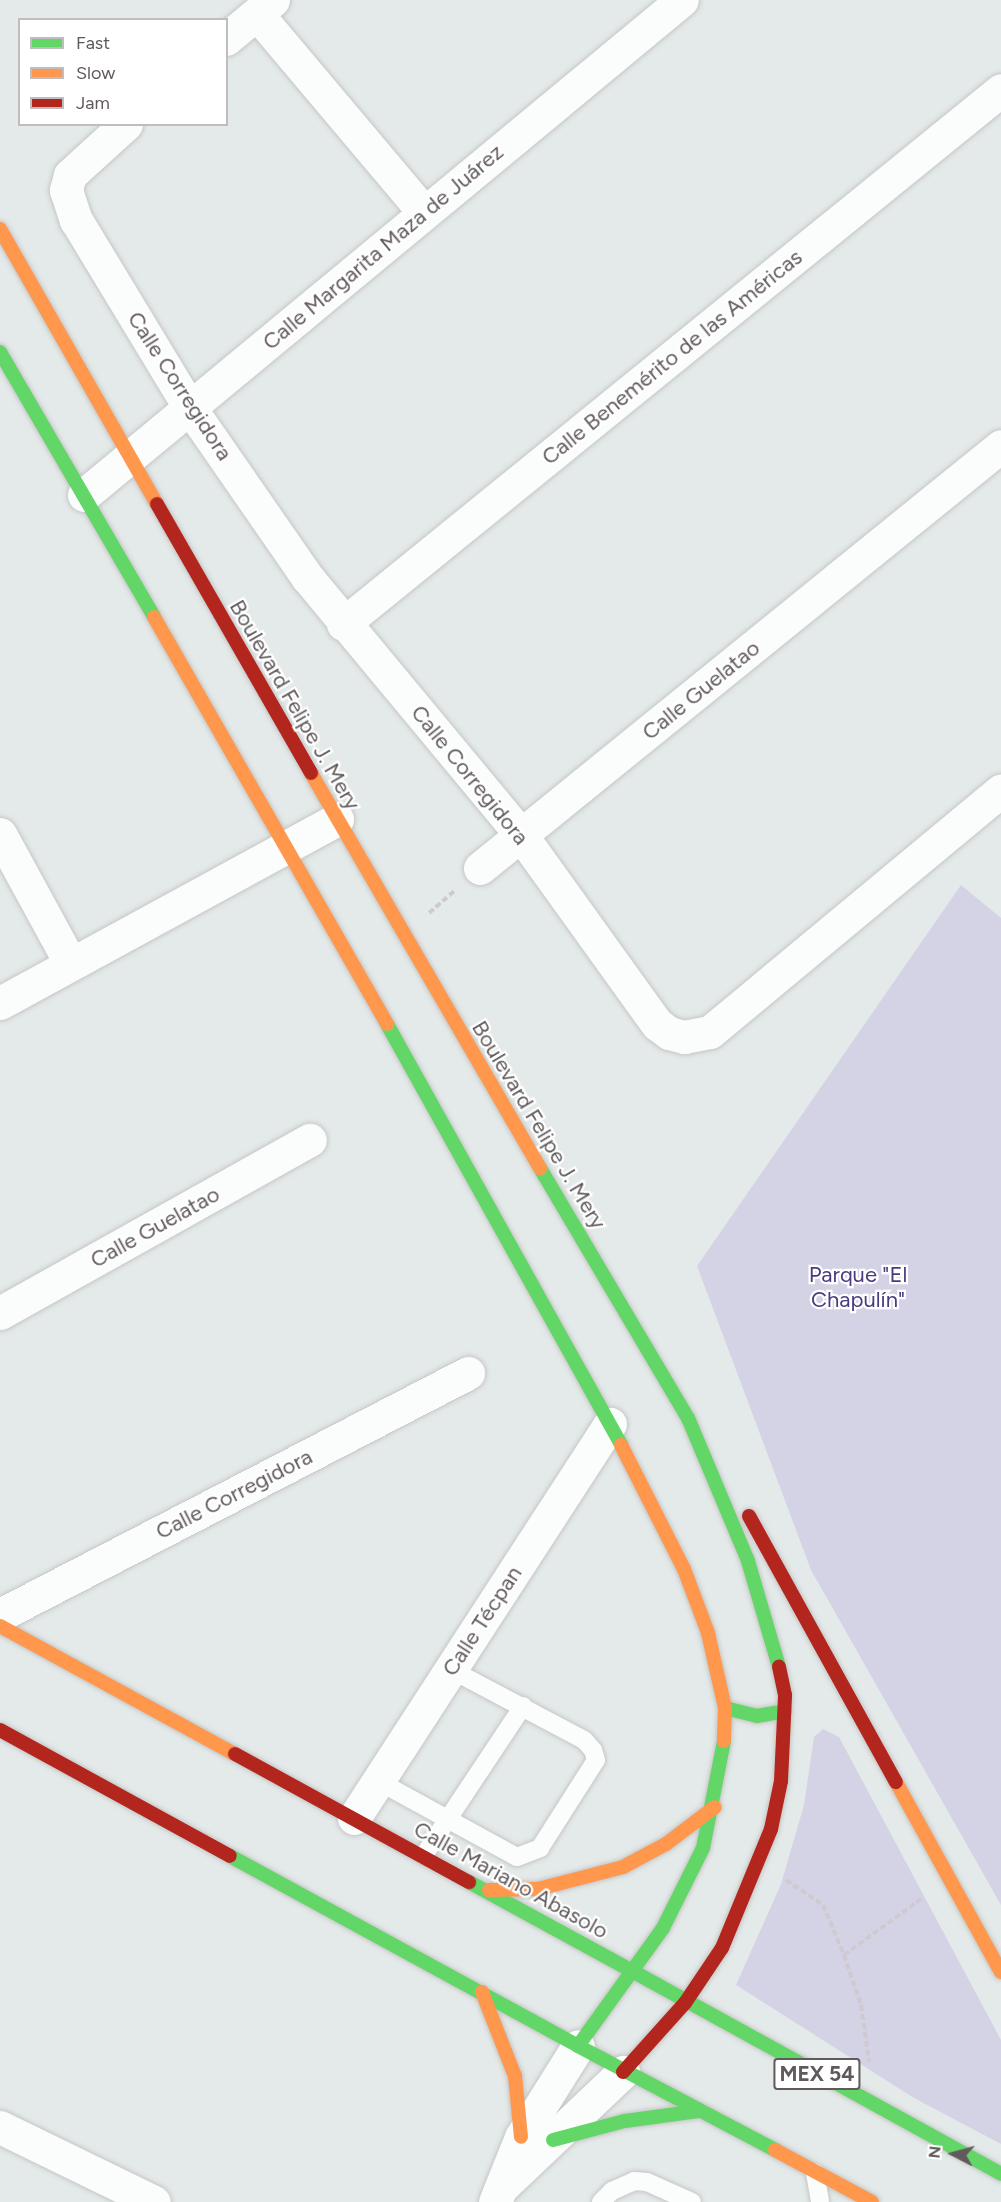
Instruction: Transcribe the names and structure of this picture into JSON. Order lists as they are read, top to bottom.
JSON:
{
  "streets": {
    "main road": ["Boulevard Felipe J. Mery", "Calle Mariano Abasolo", "MEX 54"],
    "street": [
      "Calle Margarita Maza de Juárez",
      "Calle Benemérito de las Américas",
      "Calle Corregidora",
      "Calle Guelatao",
      "Calle Técpan"
    ]
  },
  "crossings": [
    ["Calle Margarita Maza de Juárez", "Calle Corregidora"],
    ["Calle Margarita Maza de Juárez", "Boulevard Felipe J. Mery"],
    ["Calle Benemérito de las Américas", "Calle Corregidora"],
    ["Calle Corregidora", "Calle Guelatao"],
    ["Boulevard Felipe J. Mery", "Calle Mariano Abasolo"],
    ["Calle Técpan", "Calle Mariano Abasolo"]
  ],
  "parks": ["Parque \"El Chapulín\""],
  "legend": ["Fast", "Slow", "Jam"],
  "north": "left"
}
